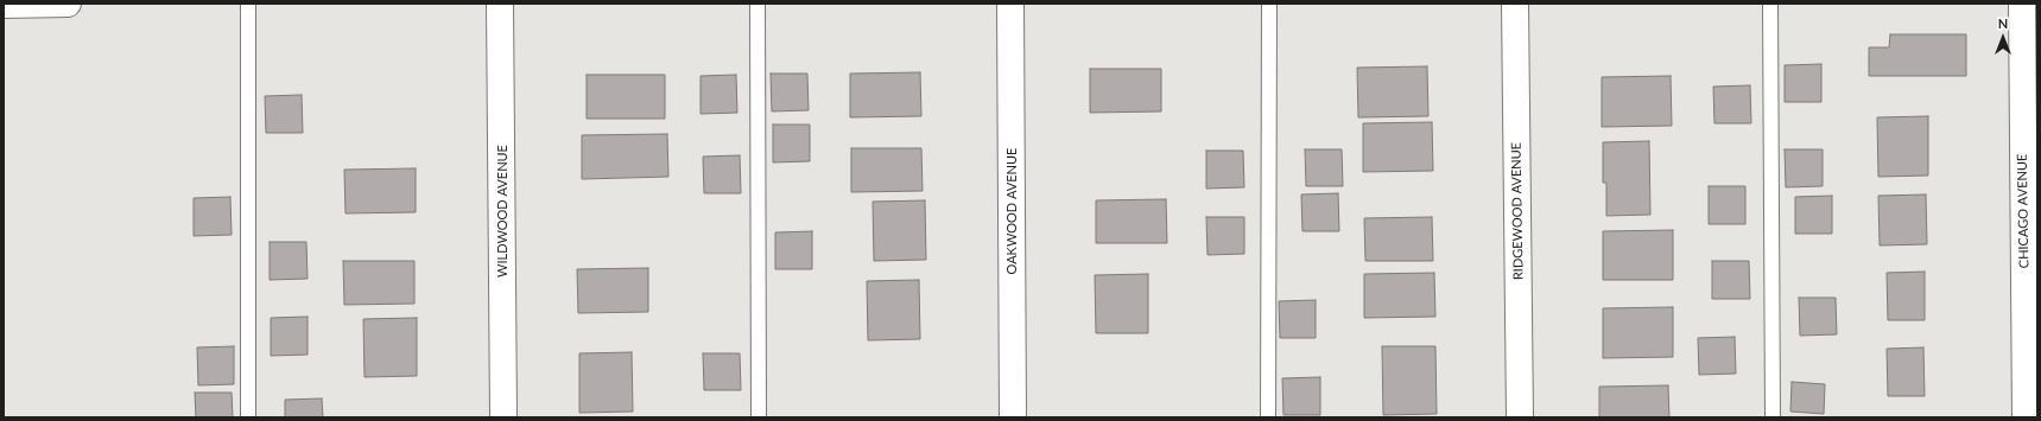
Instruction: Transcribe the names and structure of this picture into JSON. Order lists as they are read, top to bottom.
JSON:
{
  "streets": {
    "street": [
      "WILDWOOD AVENUE",
      "OAKWOOD AVENUE",
      "RIDGEWOOD AVENUE",
      "CHICAGO AVENUE"
    ]
  },
  "north": "top"
}
